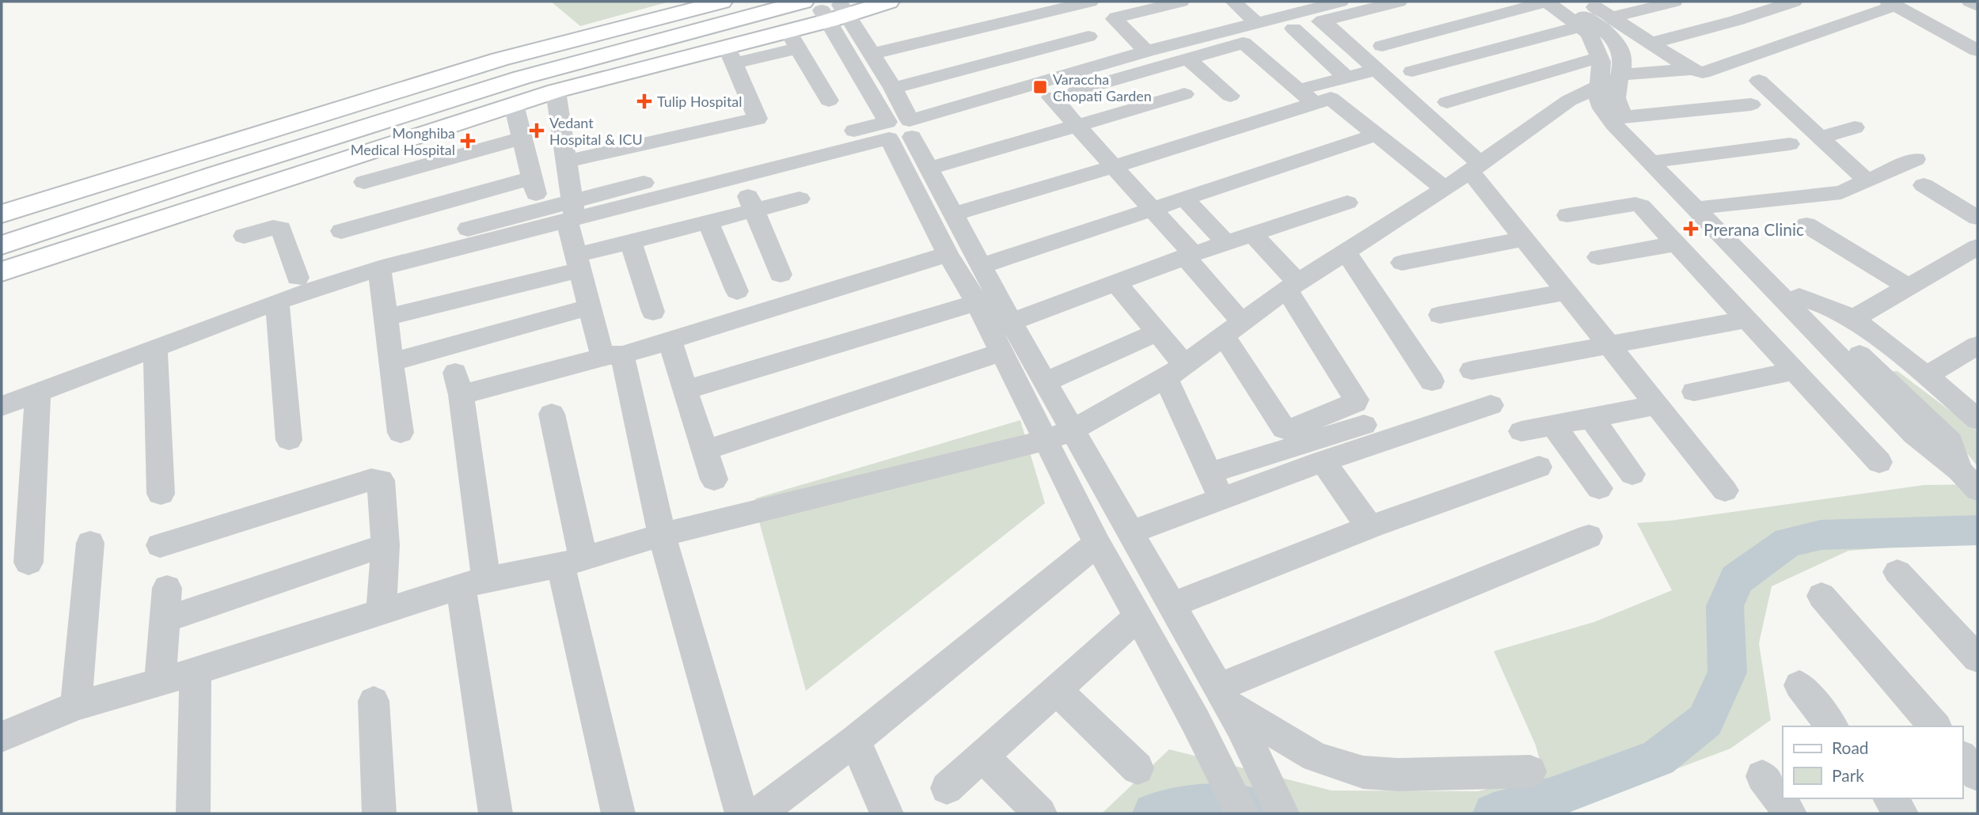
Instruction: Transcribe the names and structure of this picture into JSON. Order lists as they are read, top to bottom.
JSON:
{
  "places": {
    "transit": ["Varaccha Chopati Garden"],
    "health": [
      "Tulip Hospital",
      "Vedant Hospital & ICU",
      "Monghiba Medical Hospital",
      "Prerana Clinic"
    ]
  },
  "legend": ["Road", "Park"]
}
